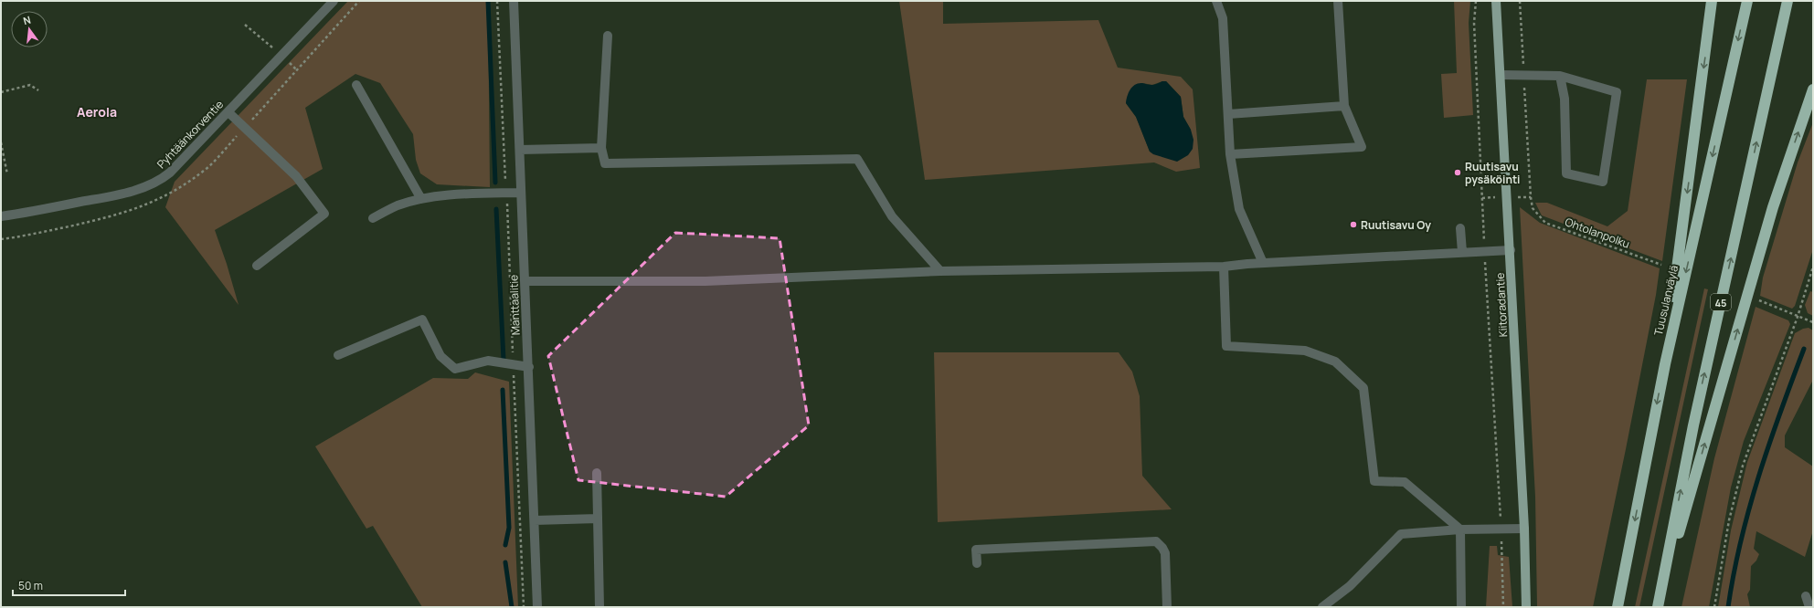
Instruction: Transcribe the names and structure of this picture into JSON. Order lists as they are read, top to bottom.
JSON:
{
  "streets": {
    "highway": ["Tuusulanväylä", "45"],
    "main road": ["Kiitoradantie"],
    "street": ["Pyhtäänkorventie", "Manttaalitie"],
    "path": ["Ohtolanpolku"]
  },
  "districts": ["Aerola"],
  "places": ["Ruutisavu pysäköinti", "Ruutisavu Oy"],
  "scale_bar": "50 m",
  "north": "top"
}
